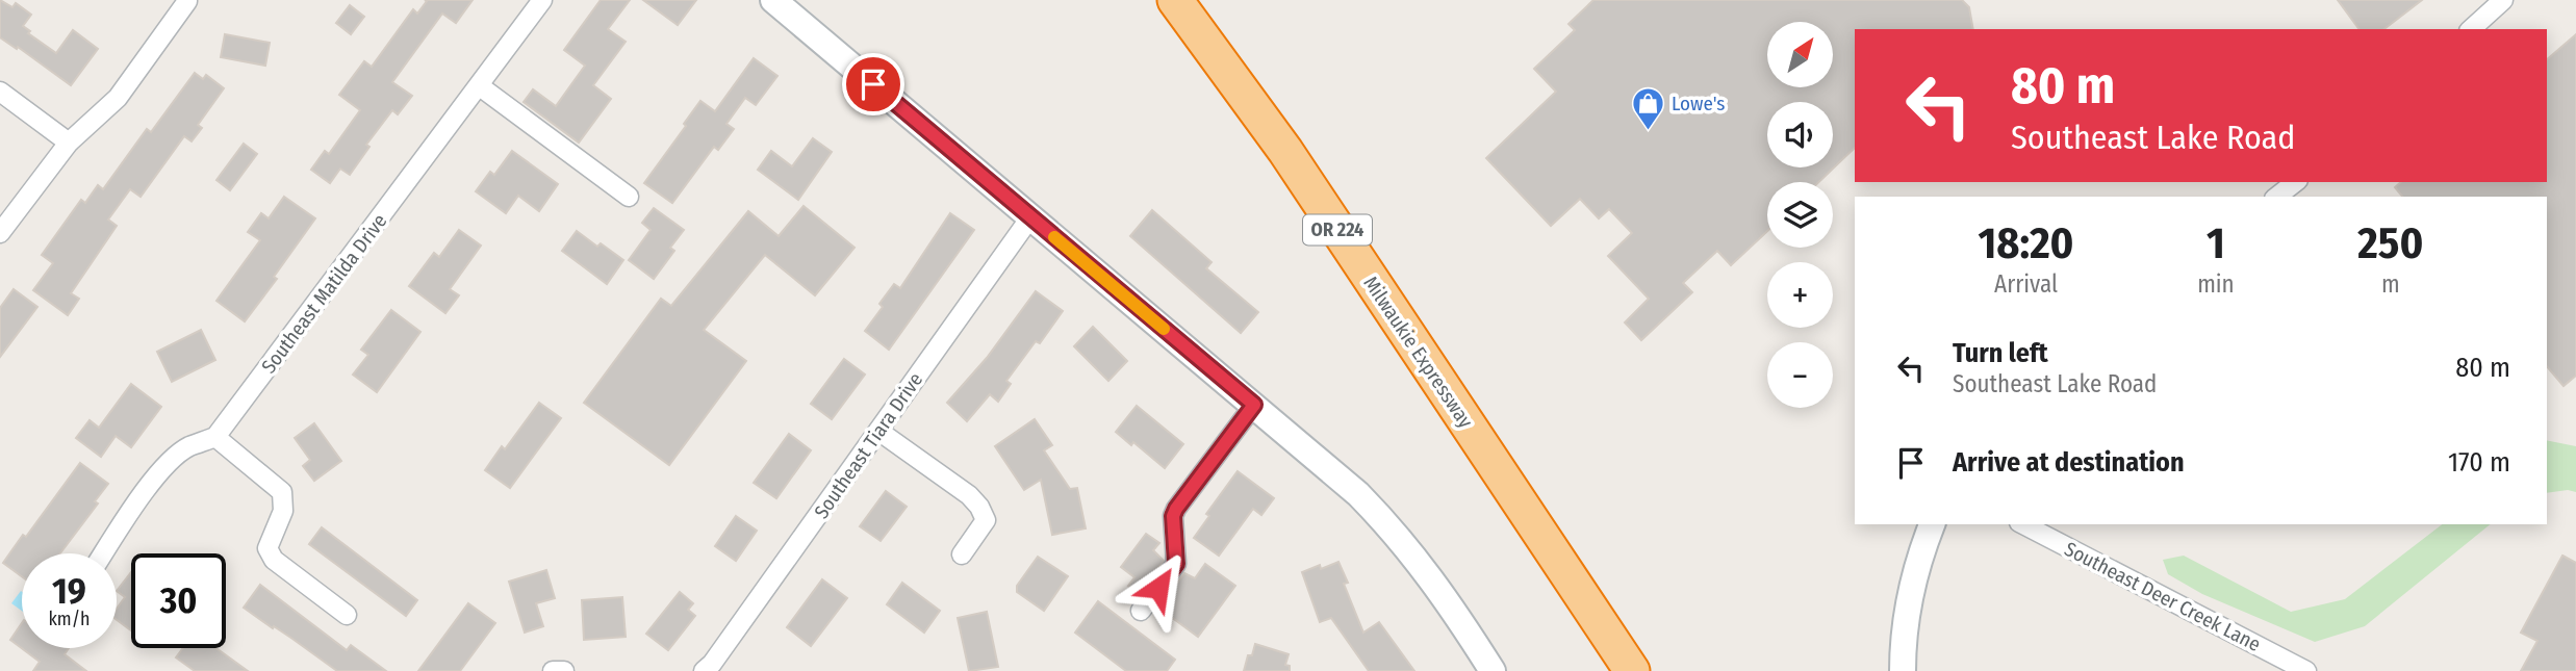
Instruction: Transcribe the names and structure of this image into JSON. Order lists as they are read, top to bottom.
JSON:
{
  "streets": {
    "highway": ["OR 224", "Milwaukie Expressway"],
    "street": ["Southeast Matilda Drive", "Southeast Tiara Drive", "Southeast Deer Creek Lane"]
  },
  "places": {
    "shop": ["Lowe's"]
  },
  "north": "top right",
  "page": {
    "map_buttons": ["+", "−"],
    "turn": ["80 m", "Southeast Lake Road"],
    "eta": [
      "18:20",
      "Arrival",
      "1",
      "min",
      "250",
      "m"
    ],
    "list": [
      {
        "name": "Turn left",
        "note": "Southeast Lake Road",
        "value": "80 m"
      },
      {
        "name": "Arrive at destination",
        "value": "170 m"
      }
    ],
    "speed": "19 km/h",
    "limit": "30"
  }
}
